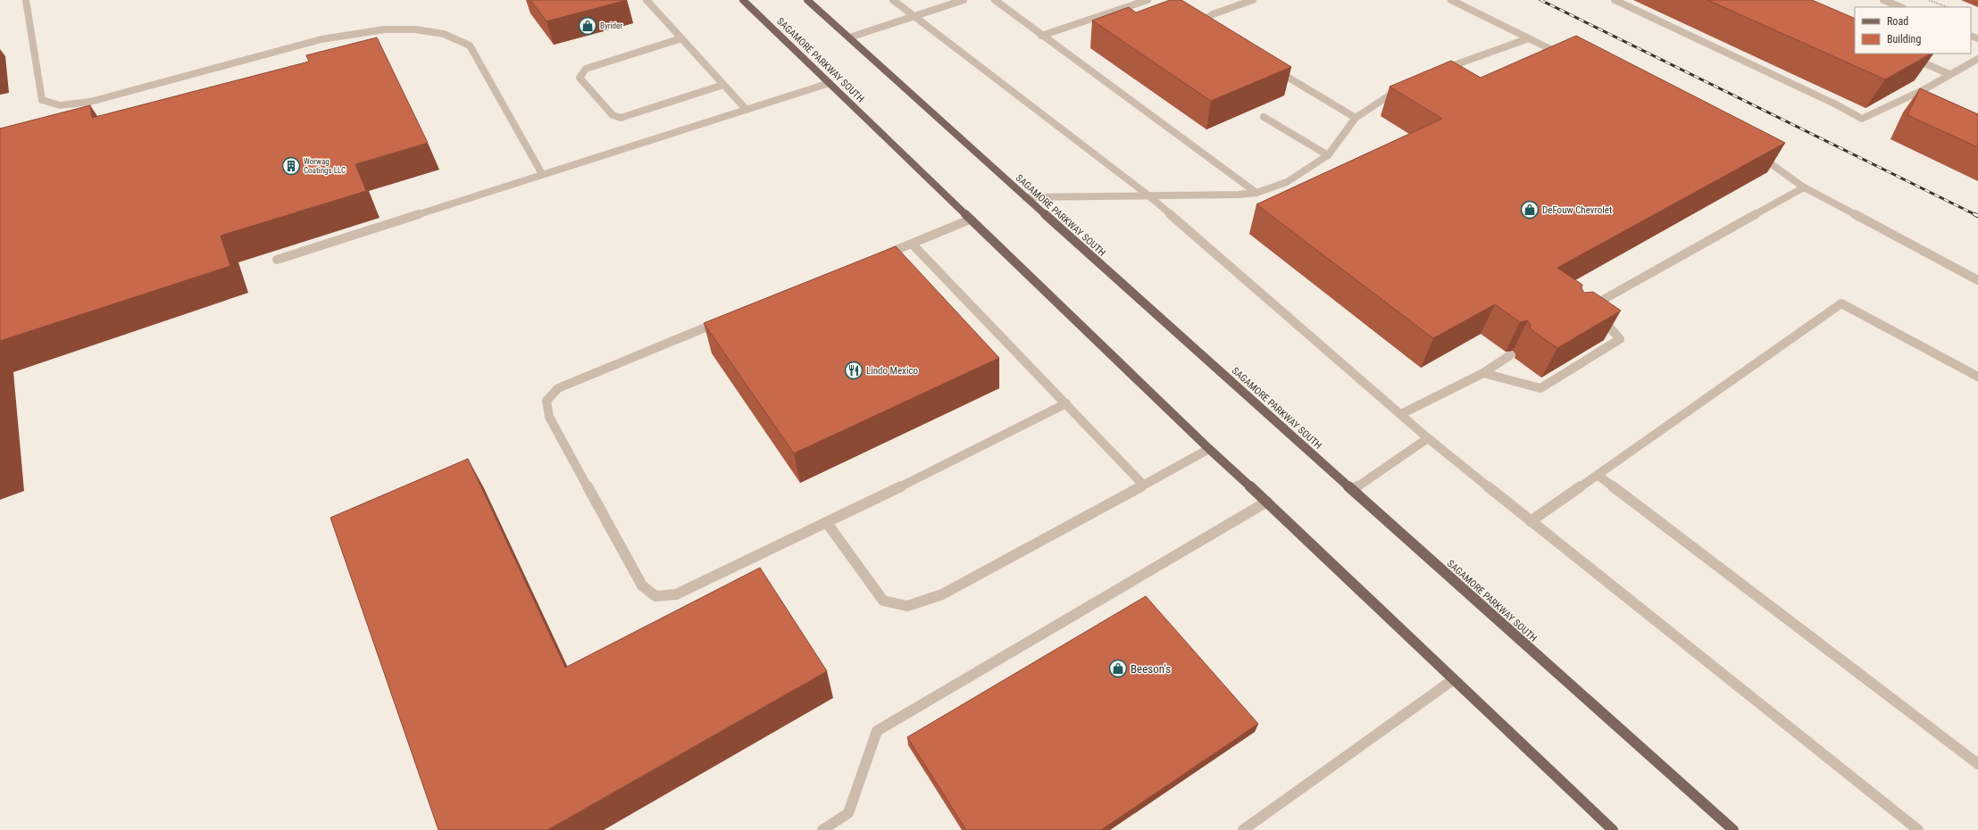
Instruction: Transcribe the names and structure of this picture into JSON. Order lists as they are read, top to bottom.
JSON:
{
  "streets": {
    "main road": ["SAGAMORE PARKWAY SOUTH"]
  },
  "places": {
    "shop": ["Byrider", "DeFouw Chevrolet", "Beeson's"],
    "building": ["Worwag Coatings LLC"],
    "restaurant": ["Lindo Mexico"]
  },
  "legend": ["Road", "Building"]
}
